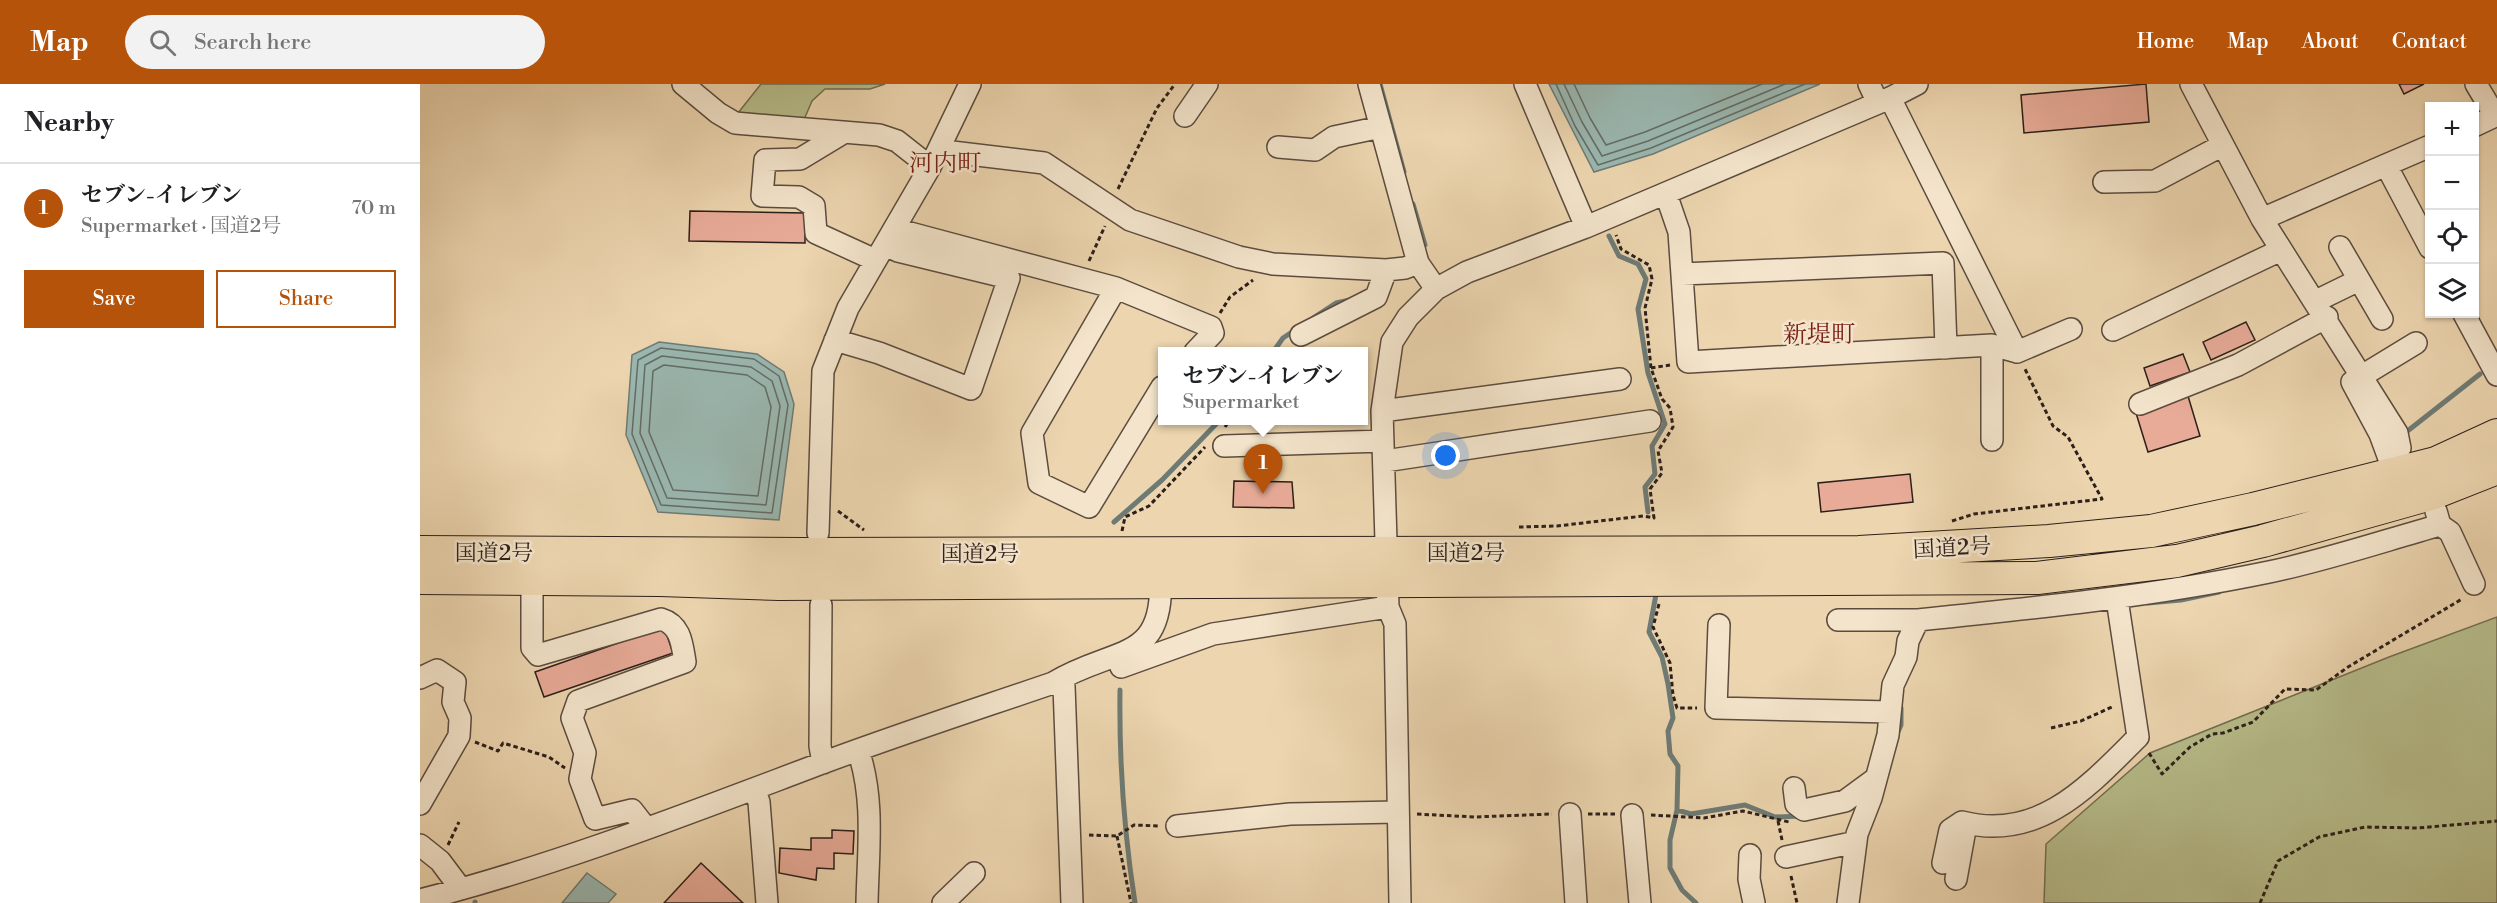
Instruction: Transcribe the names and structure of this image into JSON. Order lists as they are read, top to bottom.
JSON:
{
  "streets": {
    "highway": ["国道2号"]
  },
  "districts": ["河内町", "新堤町"],
  "page": {
    "header": "Map",
    "search": "Search here",
    "nav": [
      "Home",
      "Map",
      "About",
      "Contact"
    ],
    "heading": "Nearby",
    "map_buttons": ["+", "−"],
    "list": [
      {
        "mark": "1",
        "name": "セブン-イレブン",
        "note": "Supermarket · 国道2号",
        "value": "70 m"
      }
    ],
    "buttons": ["Save", "Share"],
    "popup": ["セブン-イレブン", "Supermarket"],
    "pins": "1"
  }
}
